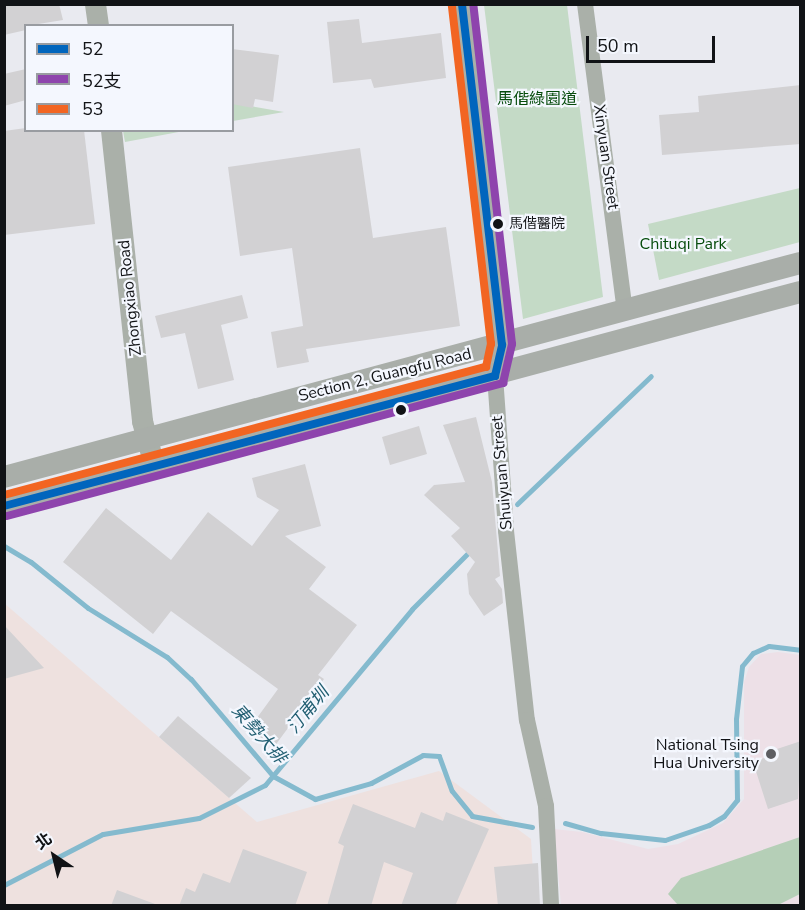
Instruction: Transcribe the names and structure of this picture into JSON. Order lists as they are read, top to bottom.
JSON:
{
  "streets": {
    "main road": ["Section 2, Guangfu Road"],
    "street": ["Xinyuan Street", "Zhongxiao Road", "Shuiyuan Street"]
  },
  "crossings": [
    ["Xinyuan Street", "Section 2, Guangfu Road"],
    ["Zhongxiao Road", "Section 2, Guangfu Road"],
    ["Section 2, Guangfu Road", "Shuiyuan Street"]
  ],
  "water": ["汀甫圳", "東勢大排"],
  "parks": ["馬偕綠園道", "Chituqi Park"],
  "places": ["馬偕醫院", "National Tsing Hua University"],
  "lines": ["transit line 52", "transit line 52支", "transit line 53"],
  "legend": ["52", "52支", "53"],
  "scale_bar": "50 m",
  "north": "top left"
}
